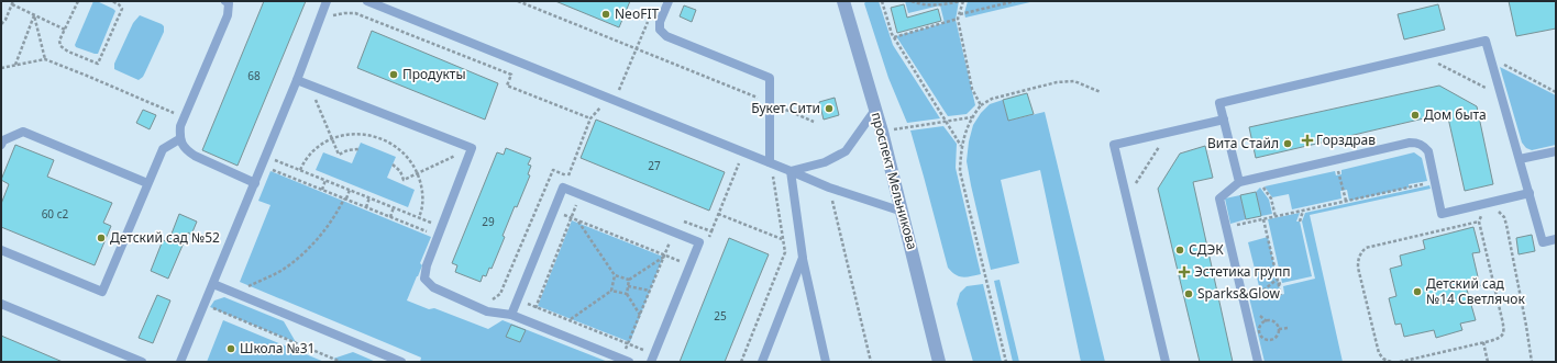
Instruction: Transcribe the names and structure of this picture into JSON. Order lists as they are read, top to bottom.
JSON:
{
  "streets": {
    "street": ["проспект Мельникова"]
  },
  "places": {
    "other": [
      "NeoFIT",
      "Продукты",
      "Букет Сити",
      "Дом быта",
      "Вита Стайл",
      "Детский сад №52",
      "СДЭК",
      "Детский сад №14 Светлячок",
      "Sparks&Glow",
      "Школа №31"
    ],
    "health": ["Горздрав", "Эстетика групп"]
  },
  "house_numbers": [
    "68",
    "27",
    "60 с2",
    "29",
    "25"
  ]
}
